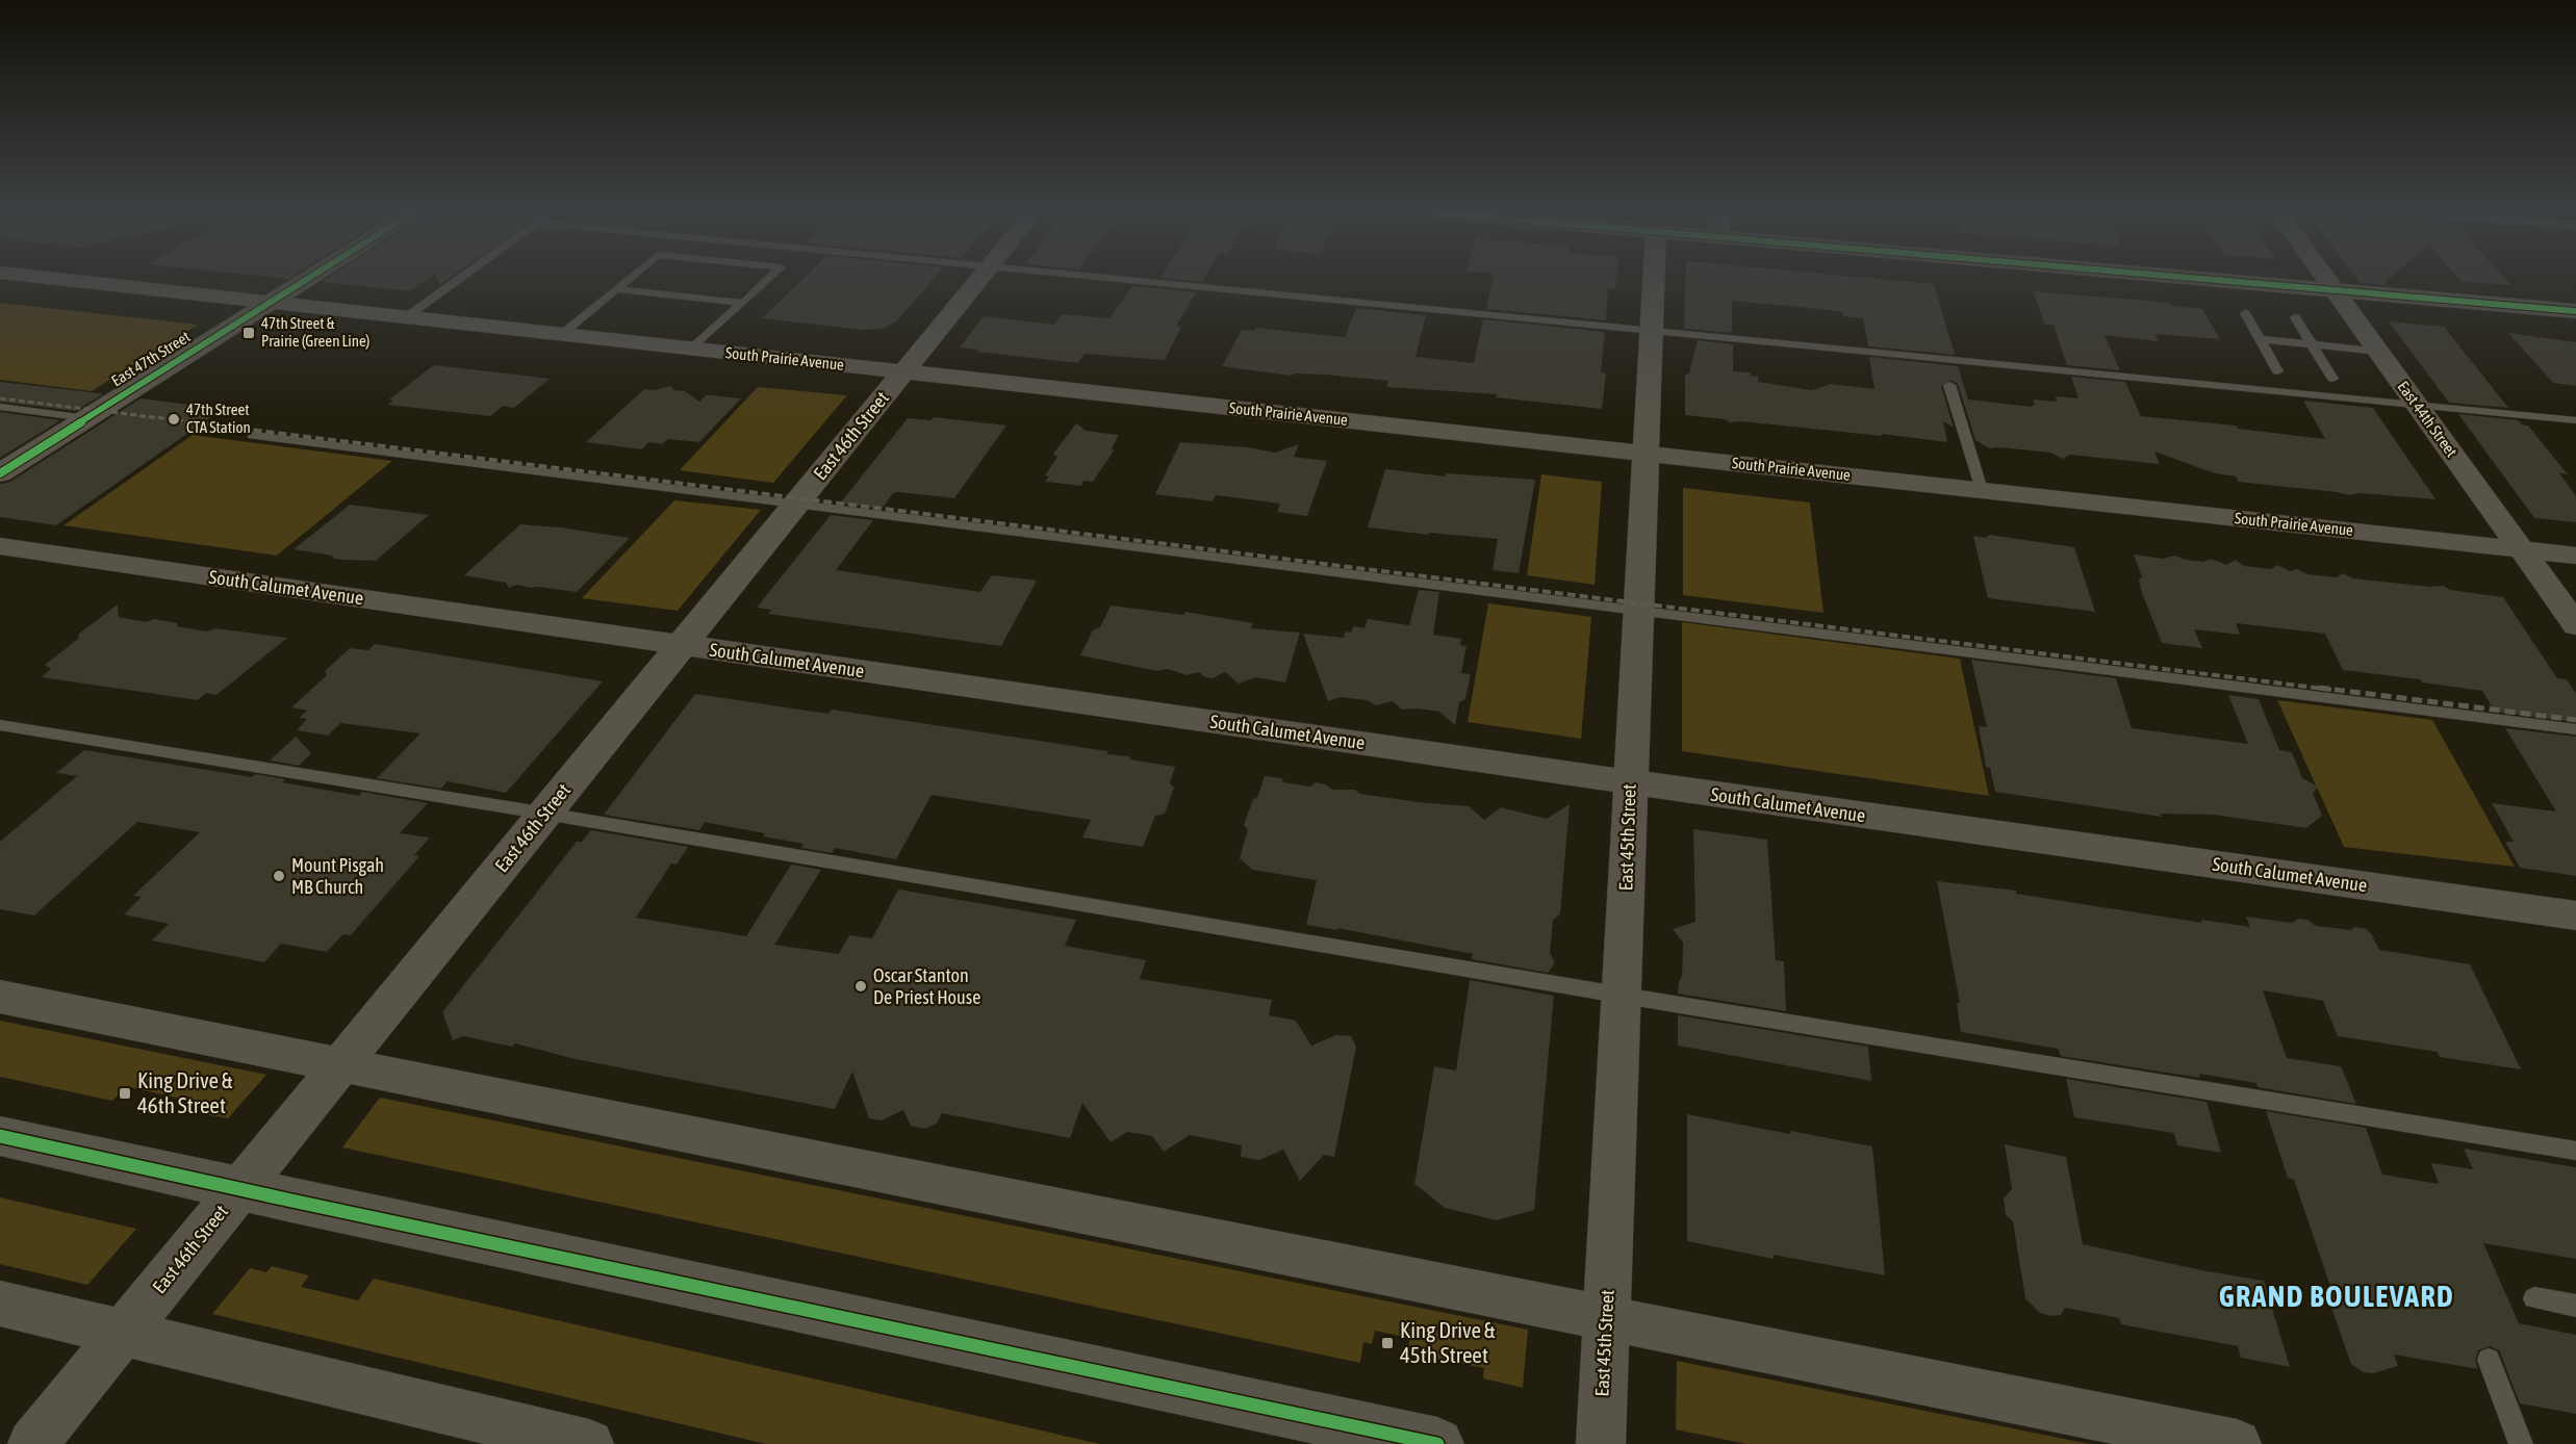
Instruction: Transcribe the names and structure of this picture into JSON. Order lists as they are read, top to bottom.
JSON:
{
  "streets": {
    "street": [
      "East 47th Street",
      "South Prairie Avenue",
      "East 44th Street",
      "East 46th Street",
      "South Calumet Avenue",
      "East 45th Street"
    ]
  },
  "crossings": [
    ["East 47th Street", "South Prairie Avenue"],
    ["South Prairie Avenue", "East 44th Street"],
    ["South Prairie Avenue", "East 46th Street"],
    ["South Prairie Avenue", "East 45th Street"],
    ["East 46th Street", "South Calumet Avenue"],
    ["South Calumet Avenue", "East 45th Street"]
  ],
  "districts": ["GRAND BOULEVARD"],
  "places": {
    "transit": ["47th Street & Prairie (Green Line)", "King Drive & 46th Street", "King Drive & 45th Street"],
    "other": ["47th Street CTA Station", "Mount Pisgah MB Church", "Oscar Stanton De Priest House"]
  }
}
